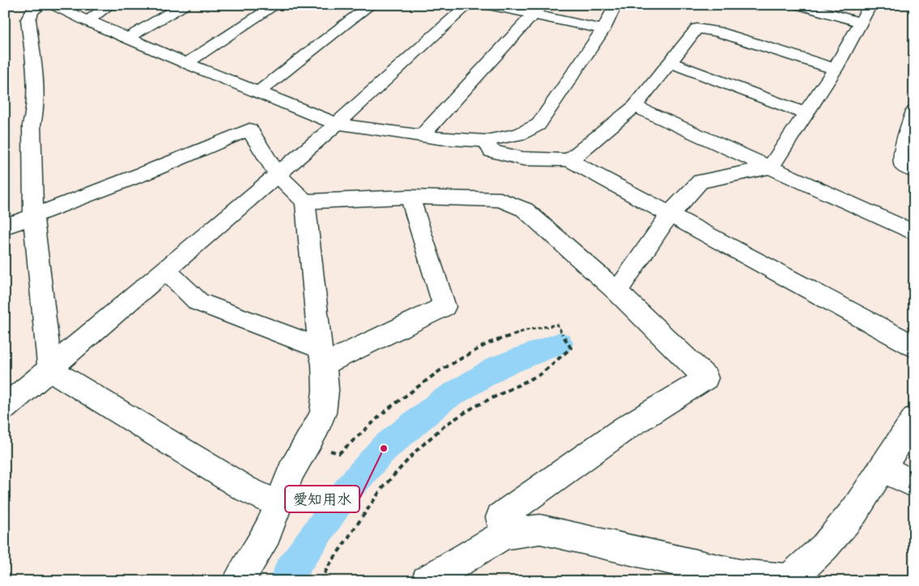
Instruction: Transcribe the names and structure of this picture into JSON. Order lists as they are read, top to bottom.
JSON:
{
  "places": ["愛知用水"]
}
